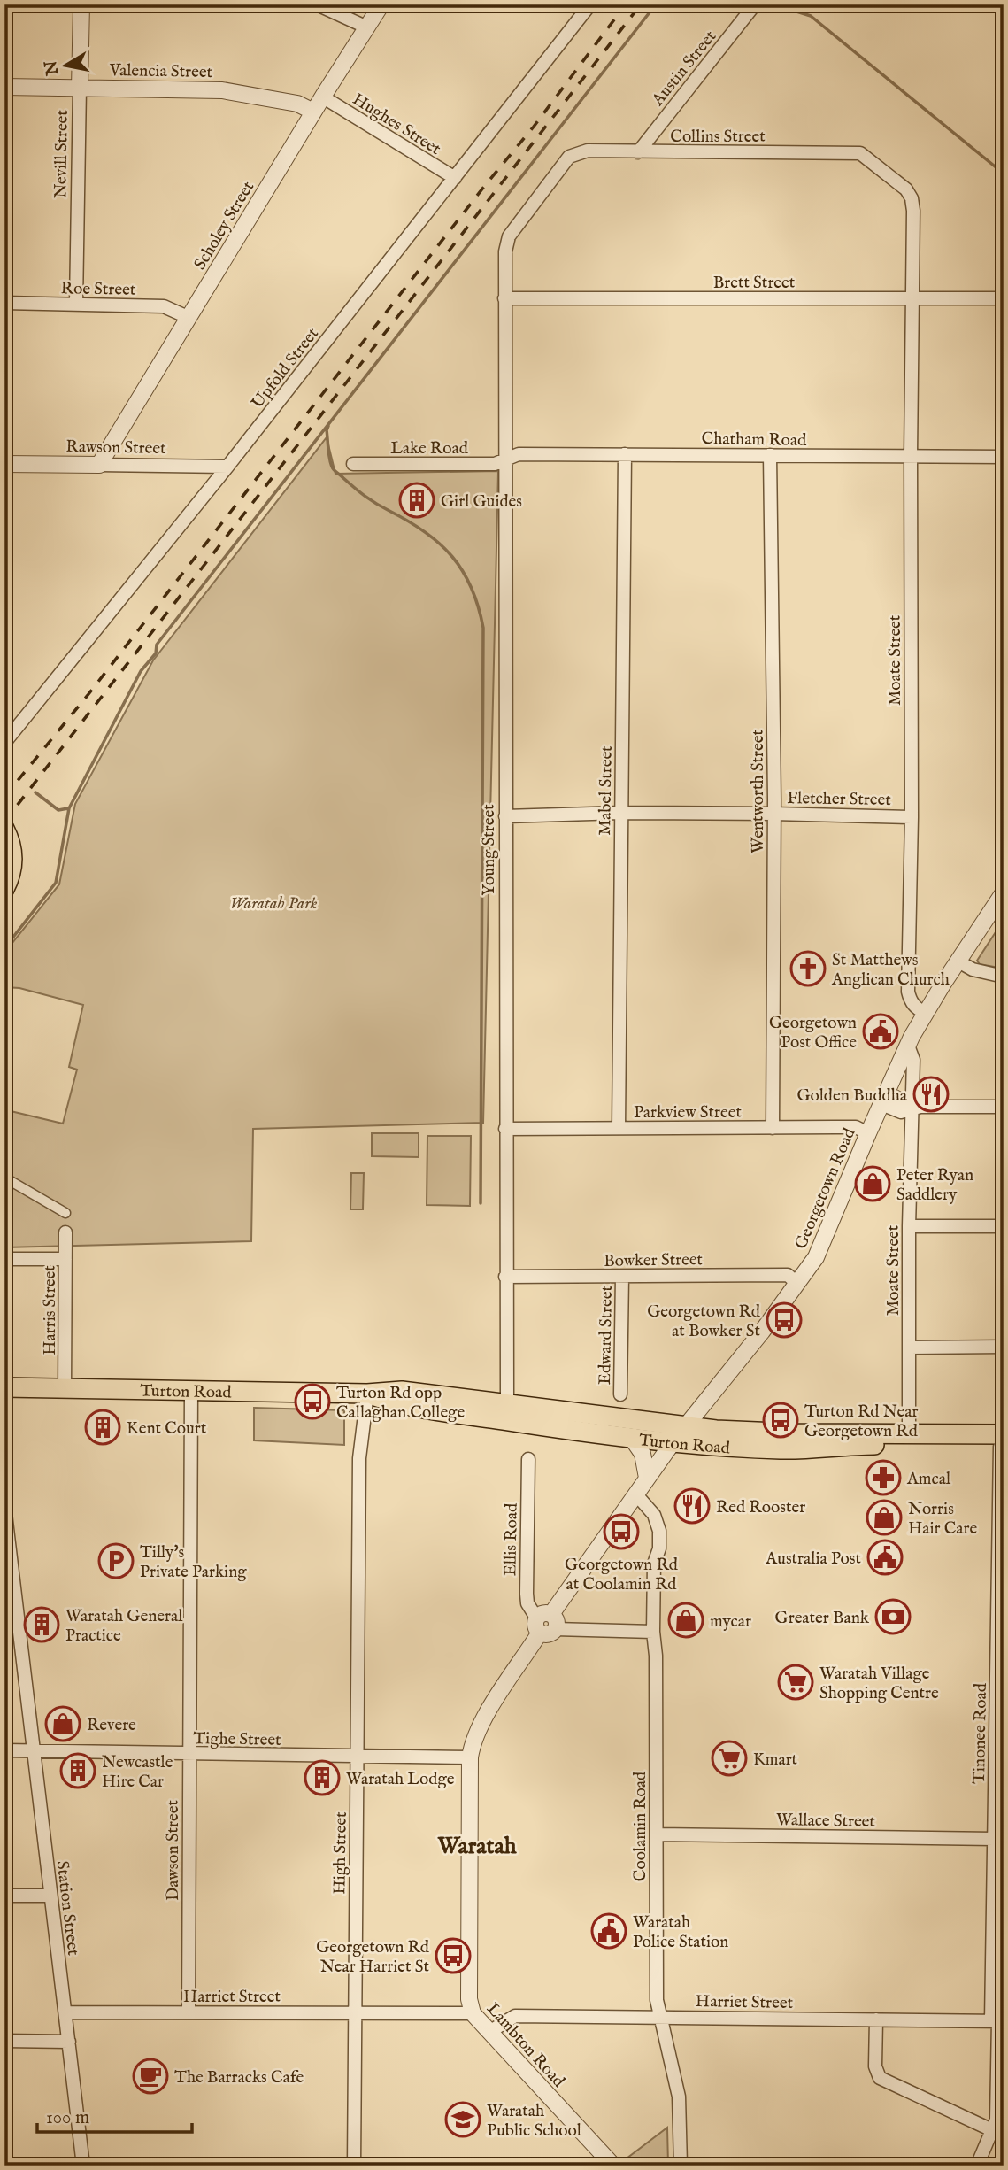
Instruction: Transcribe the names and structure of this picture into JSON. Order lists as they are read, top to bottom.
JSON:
{
  "streets": {
    "main road": ["Turton Road"],
    "street": [
      "Austin Street",
      "Valencia Street",
      "Hughes Street",
      "Collins Street",
      "Nevill Street",
      "Scholey Street",
      "Brett Street",
      "Roe Street",
      "Upfold Street",
      "Chatham Road",
      "Rawson Street",
      "Lake Road",
      "Moate Street",
      "Mabel Street",
      "Wentworth Street",
      "Fletcher Street",
      "Young Street",
      "Parkview Street",
      "Georgetown Road",
      "Bowker Street",
      "Harris Street",
      "Edward Street",
      "Ellis Road",
      "Tinonee Road",
      "Tighe Street",
      "Wallace Street",
      "Coolamin Road",
      "Dawson Street",
      "High Street",
      "Station Street",
      "Harriet Street",
      "Lambton Road"
    ]
  },
  "crossings": [
    ["Austin Street", "Collins Street"],
    ["Valencia Street", "Nevill Street"],
    ["Valencia Street", "Scholey Street"],
    ["Hughes Street", "Scholey Street"],
    ["Hughes Street", "Upfold Street"],
    ["Collins Street", "Brett Street"],
    ["Collins Street", "Moate Street"],
    ["Collins Street", "Young Street"],
    ["Nevill Street", "Roe Street"],
    ["Scholey Street", "Roe Street"],
    ["Scholey Street", "Rawson Street"],
    ["Brett Street", "Moate Street"],
    ["Brett Street", "Young Street"],
    ["Upfold Street", "Rawson Street"],
    ["Chatham Road", "Lake Road"],
    ["Chatham Road", "Moate Street"],
    ["Chatham Road", "Mabel Street"],
    ["Chatham Road", "Wentworth Street"],
    ["Chatham Road", "Young Street"],
    ["Lake Road", "Young Street"],
    ["Moate Street", "Fletcher Street"],
    ["Moate Street", "Georgetown Road"],
    ["Moate Street", "Turton Road"],
    ["Mabel Street", "Fletcher Street"],
    ["Mabel Street", "Parkview Street"],
    ["Wentworth Street", "Fletcher Street"],
    ["Wentworth Street", "Parkview Street"],
    ["Fletcher Street", "Young Street"],
    ["Young Street", "Parkview Street"],
    ["Young Street", "Bowker Street"],
    ["Young Street", "Turton Road"],
    ["Parkview Street", "Georgetown Road"],
    ["Georgetown Road", "Bowker Street"],
    ["Georgetown Road", "Turton Road"],
    ["Georgetown Road", "Ellis Road"],
    ["Georgetown Road", "Tighe Street"],
    ["Georgetown Road", "Coolamin Road"],
    ["Georgetown Road", "Harriet Street"],
    ["Georgetown Road", "Lambton Road"],
    ["Bowker Street", "Edward Street"],
    ["Harris Street", "Turton Road"],
    ["Turton Road", "Tinonee Road"],
    ["Turton Road", "Dawson Street"],
    ["Turton Road", "High Street"],
    ["Tinonee Road", "Wallace Street"],
    ["Tinonee Road", "Harriet Street"],
    ["Tighe Street", "Dawson Street"],
    ["Tighe Street", "High Street"],
    ["Tighe Street", "Station Street"],
    ["Wallace Street", "Coolamin Road"],
    ["Coolamin Road", "Harriet Street"],
    ["Dawson Street", "Harriet Street"],
    ["High Street", "Harriet Street"],
    ["Station Street", "Harriet Street"],
    ["Harriet Street", "Lambton Road"]
  ],
  "districts": ["Waratah"],
  "parks": ["Waratah Park"],
  "places": {
    "building": [
      "Girl Guides",
      "Kent Court",
      "Waratah General Practice",
      "Newcastle Hire Car",
      "Waratah Lodge"
    ],
    "church": ["St Matthews Anglican Church"],
    "public building": ["Georgetown Post Office", "Australia Post", "Waratah Police Station"],
    "restaurant": ["Golden Buddha", "Red Rooster"],
    "shop": [
      "Peter Ryan Saddlery",
      "Norris Hair Care",
      "mycar",
      "Revere"
    ],
    "bus stop": [
      "Georgetown Rd at Bowker St",
      "Turton Rd opp Callaghan College",
      "Turton Rd Near Georgetown Rd",
      "Georgetown Rd at Coolamin Rd",
      "Georgetown Rd Near Harriet St"
    ],
    "pharmacy": ["Amcal"],
    "parking": ["Tilly's Private Parking"],
    "bank": ["Greater Bank"],
    "supermarket": ["Waratah Village Shopping Centre", "Kmart"],
    "cafe": ["The Barracks Cafe"],
    "school or university": ["Waratah Public School"]
  },
  "scale_bar": "100 m",
  "north": "left"
}
